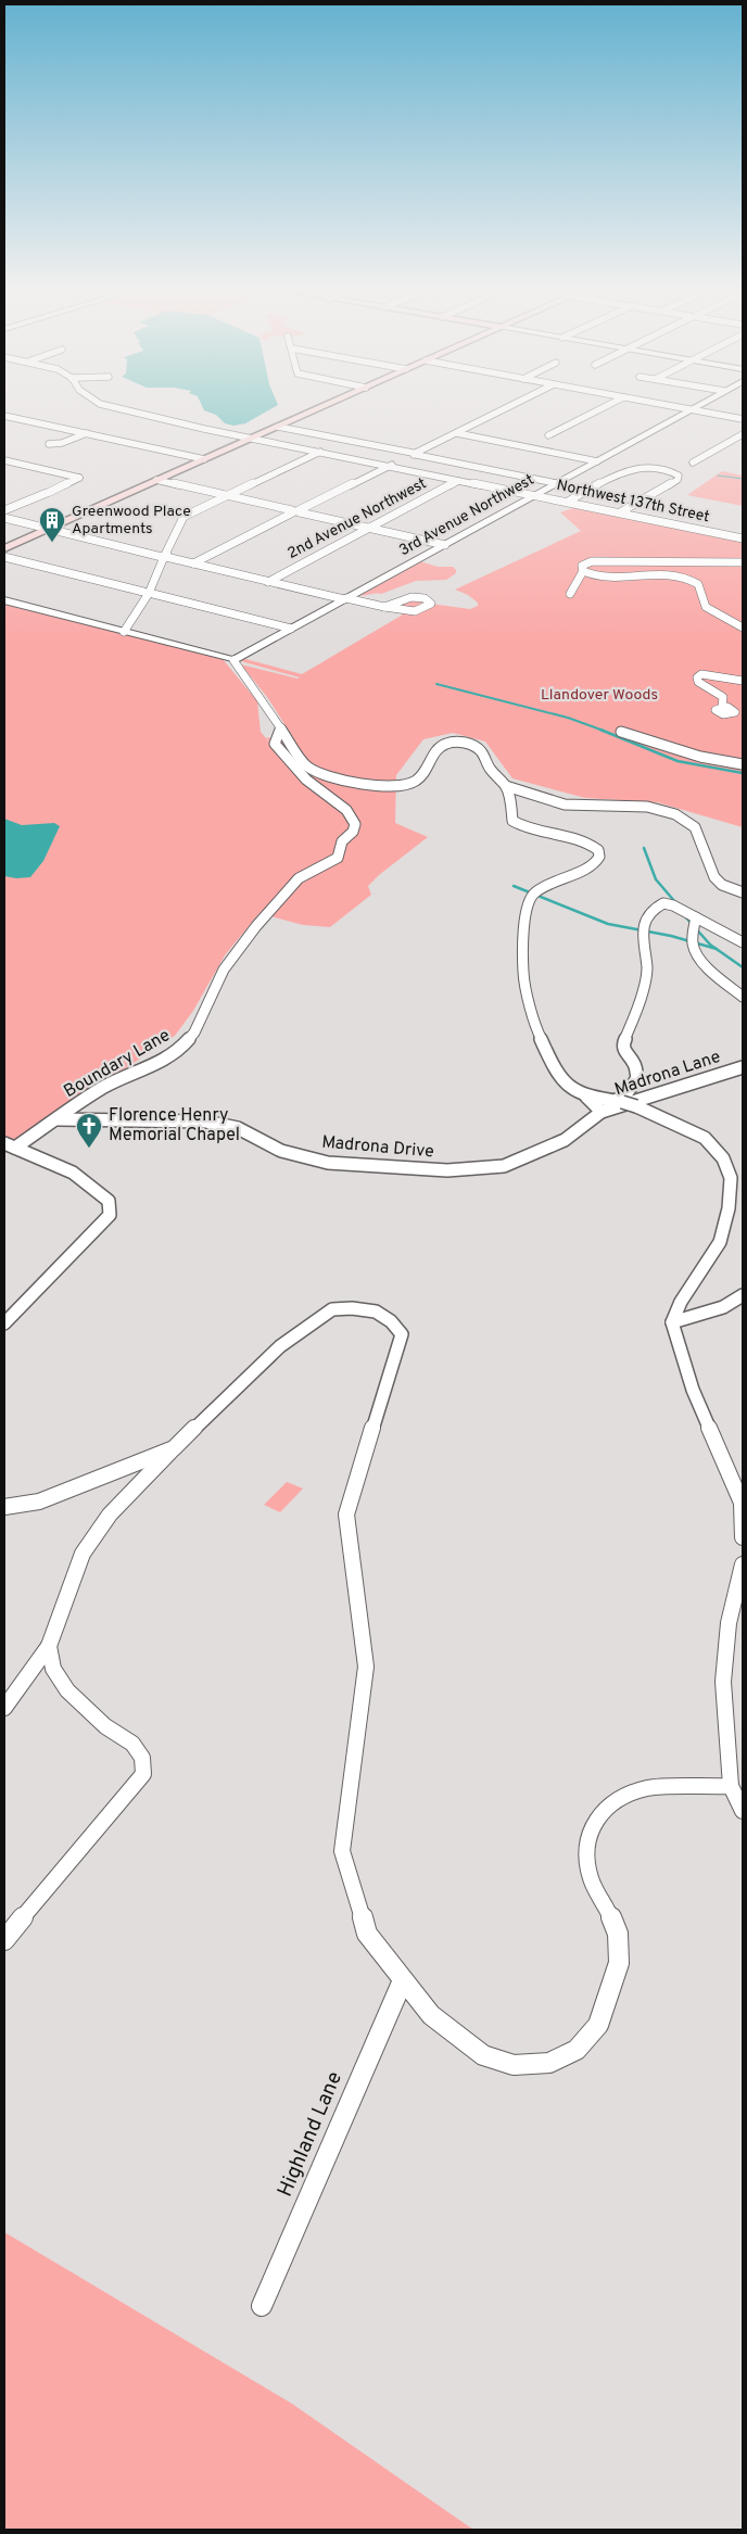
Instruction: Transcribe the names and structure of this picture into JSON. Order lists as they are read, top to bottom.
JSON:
{
  "streets": {
    "street": [
      "Northwest 137th Street",
      "3rd Avenue Northwest",
      "2nd Avenue Northwest",
      "Boundary Lane",
      "Madrona Lane",
      "Madrona Drive",
      "Highland Lane"
    ]
  },
  "crossings": [
    ["Northwest 137th Street", "3rd Avenue Northwest"],
    ["Northwest 137th Street", "2nd Avenue Northwest"],
    ["Boundary Lane", "Madrona Drive"],
    ["Madrona Lane", "Madrona Drive"]
  ],
  "parks": ["Llandover Woods"],
  "places": {
    "building": ["Greenwood Place Apartments"],
    "church": ["Florence Henry Memorial Chapel"]
  }
}
